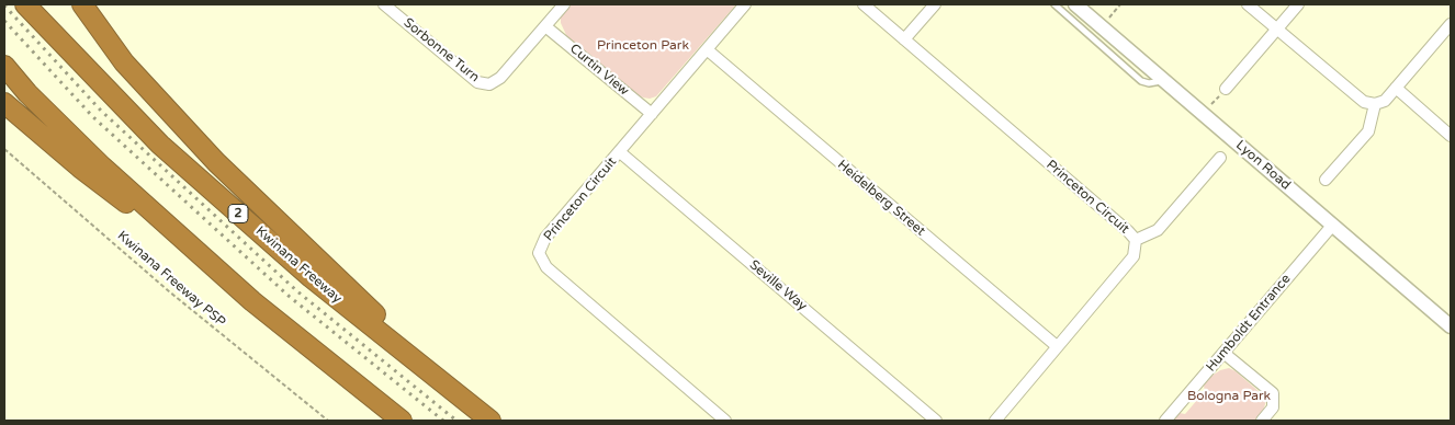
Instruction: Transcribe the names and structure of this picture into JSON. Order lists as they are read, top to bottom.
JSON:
{
  "streets": {
    "highway": ["2", "Kwinana Freeway"],
    "street": [
      "Sorbonne Turn",
      "Curtin View",
      "Lyon Road",
      "Princeton Circuit",
      "Heidelberg Street",
      "Seville Way",
      "Humboldt Entrance"
    ],
    "path": ["Kwinana Freeway PSP"]
  },
  "crossings": [
    ["Sorbonne Turn", "Curtin View"],
    ["Curtin View", "Princeton Circuit"],
    ["Lyon Road", "Humboldt Entrance"],
    ["Princeton Circuit", "Heidelberg Street"],
    ["Princeton Circuit", "Seville Way"],
    ["2", "Kwinana Freeway"]
  ],
  "parks": ["Princeton Park", "Bologna Park"]
}
